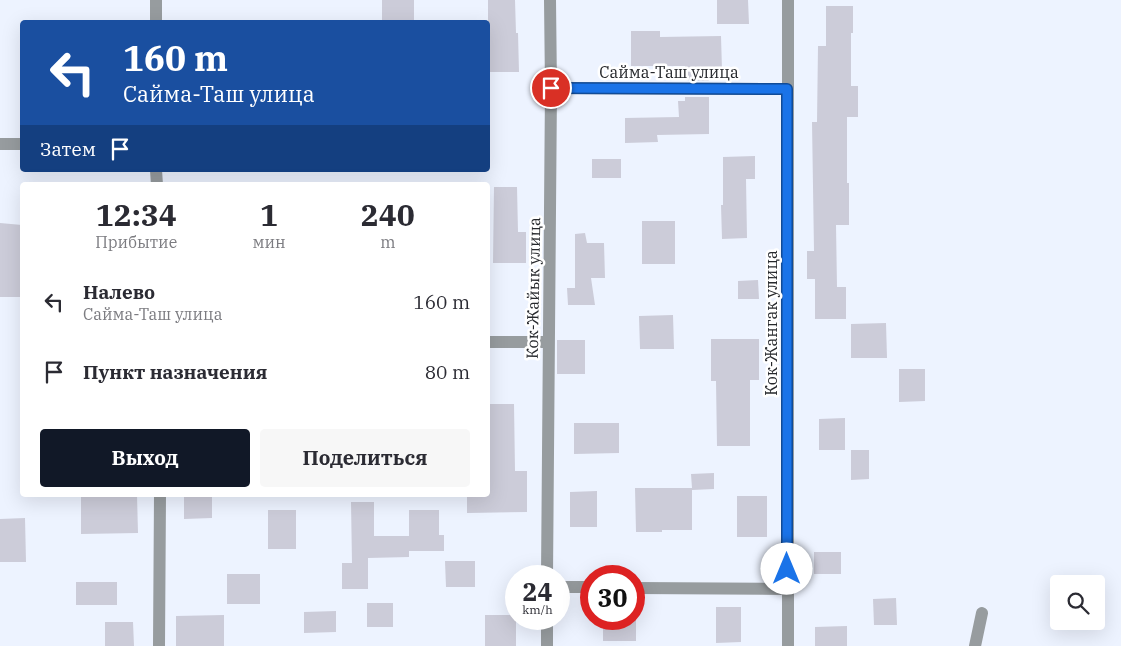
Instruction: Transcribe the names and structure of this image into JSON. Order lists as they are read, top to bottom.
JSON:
{
  "streets": {
    "street": ["Сайма-Таш улица", "Кок-Жайык улица", "Кок-Жангак улица"]
  },
  "crossings": [
    ["Сайма-Таш улица", "Кок-Жайык улица"],
    ["Сайма-Таш улица", "Кок-Жангак улица"]
  ],
  "page": {
    "turn": ["160 m", "Сайма-Таш улица"],
    "then": "Затем",
    "eta": [
      "12:34",
      "Прибытие",
      "1",
      "мин",
      "240",
      "m"
    ],
    "list": [
      {
        "name": "Налево",
        "note": "Сайма-Таш улица",
        "value": "160 m"
      },
      {
        "name": "Пункт назначения",
        "value": "80 m"
      }
    ],
    "buttons": ["Выход", "Поделиться"],
    "speed": "24 km/h",
    "limit": "30"
  }
}
